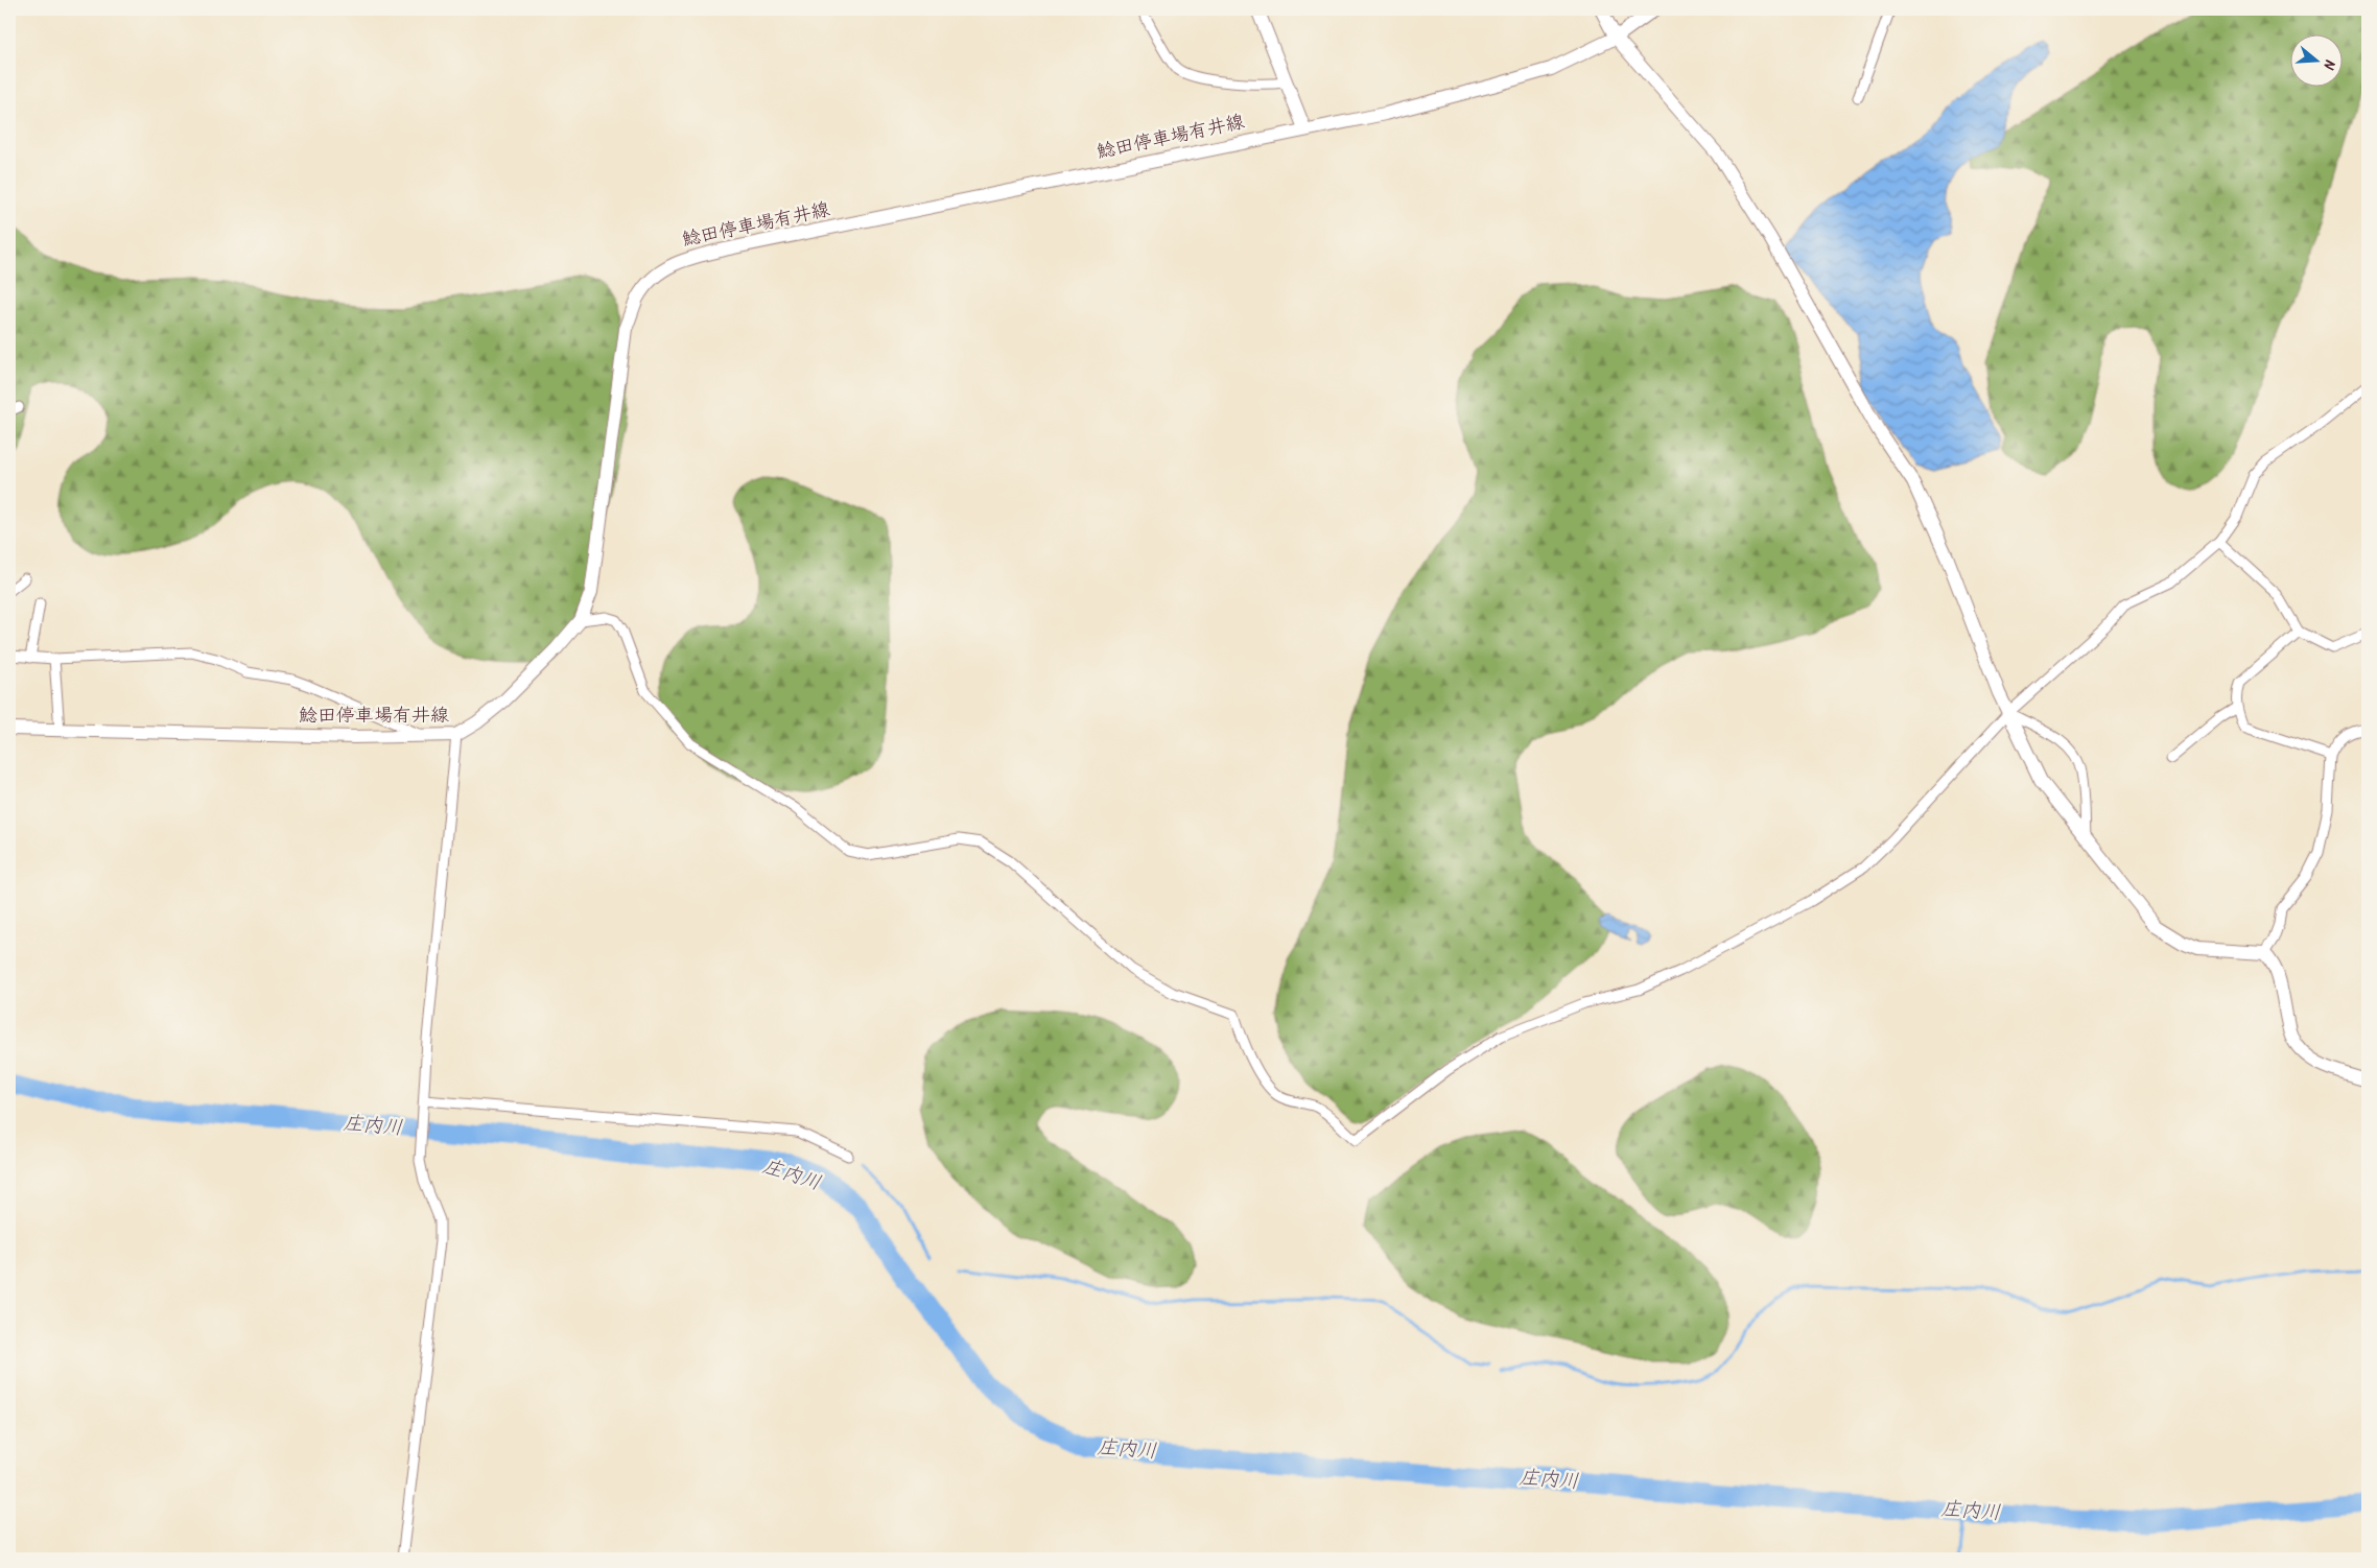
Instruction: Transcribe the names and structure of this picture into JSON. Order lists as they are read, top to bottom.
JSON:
{
  "streets": {
    "main road": ["鯰田停車場有井線"]
  },
  "water": ["庄内川"],
  "north": "right"
}
